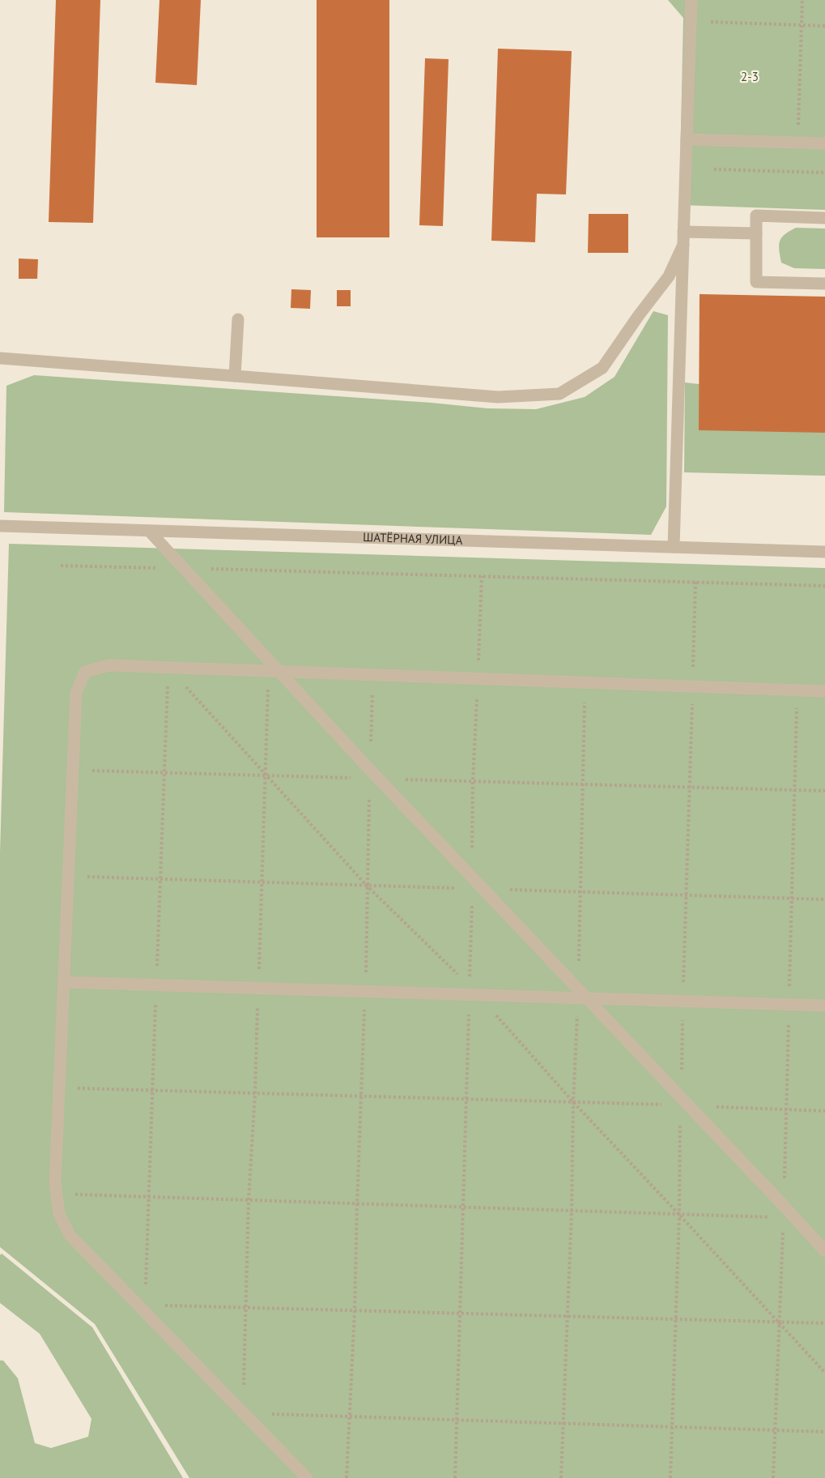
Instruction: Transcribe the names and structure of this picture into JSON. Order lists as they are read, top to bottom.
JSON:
{
  "streets": {
    "lane": ["ШАТЁРНАЯ УЛИЦА"]
  },
  "parks": ["2-3"]
}
